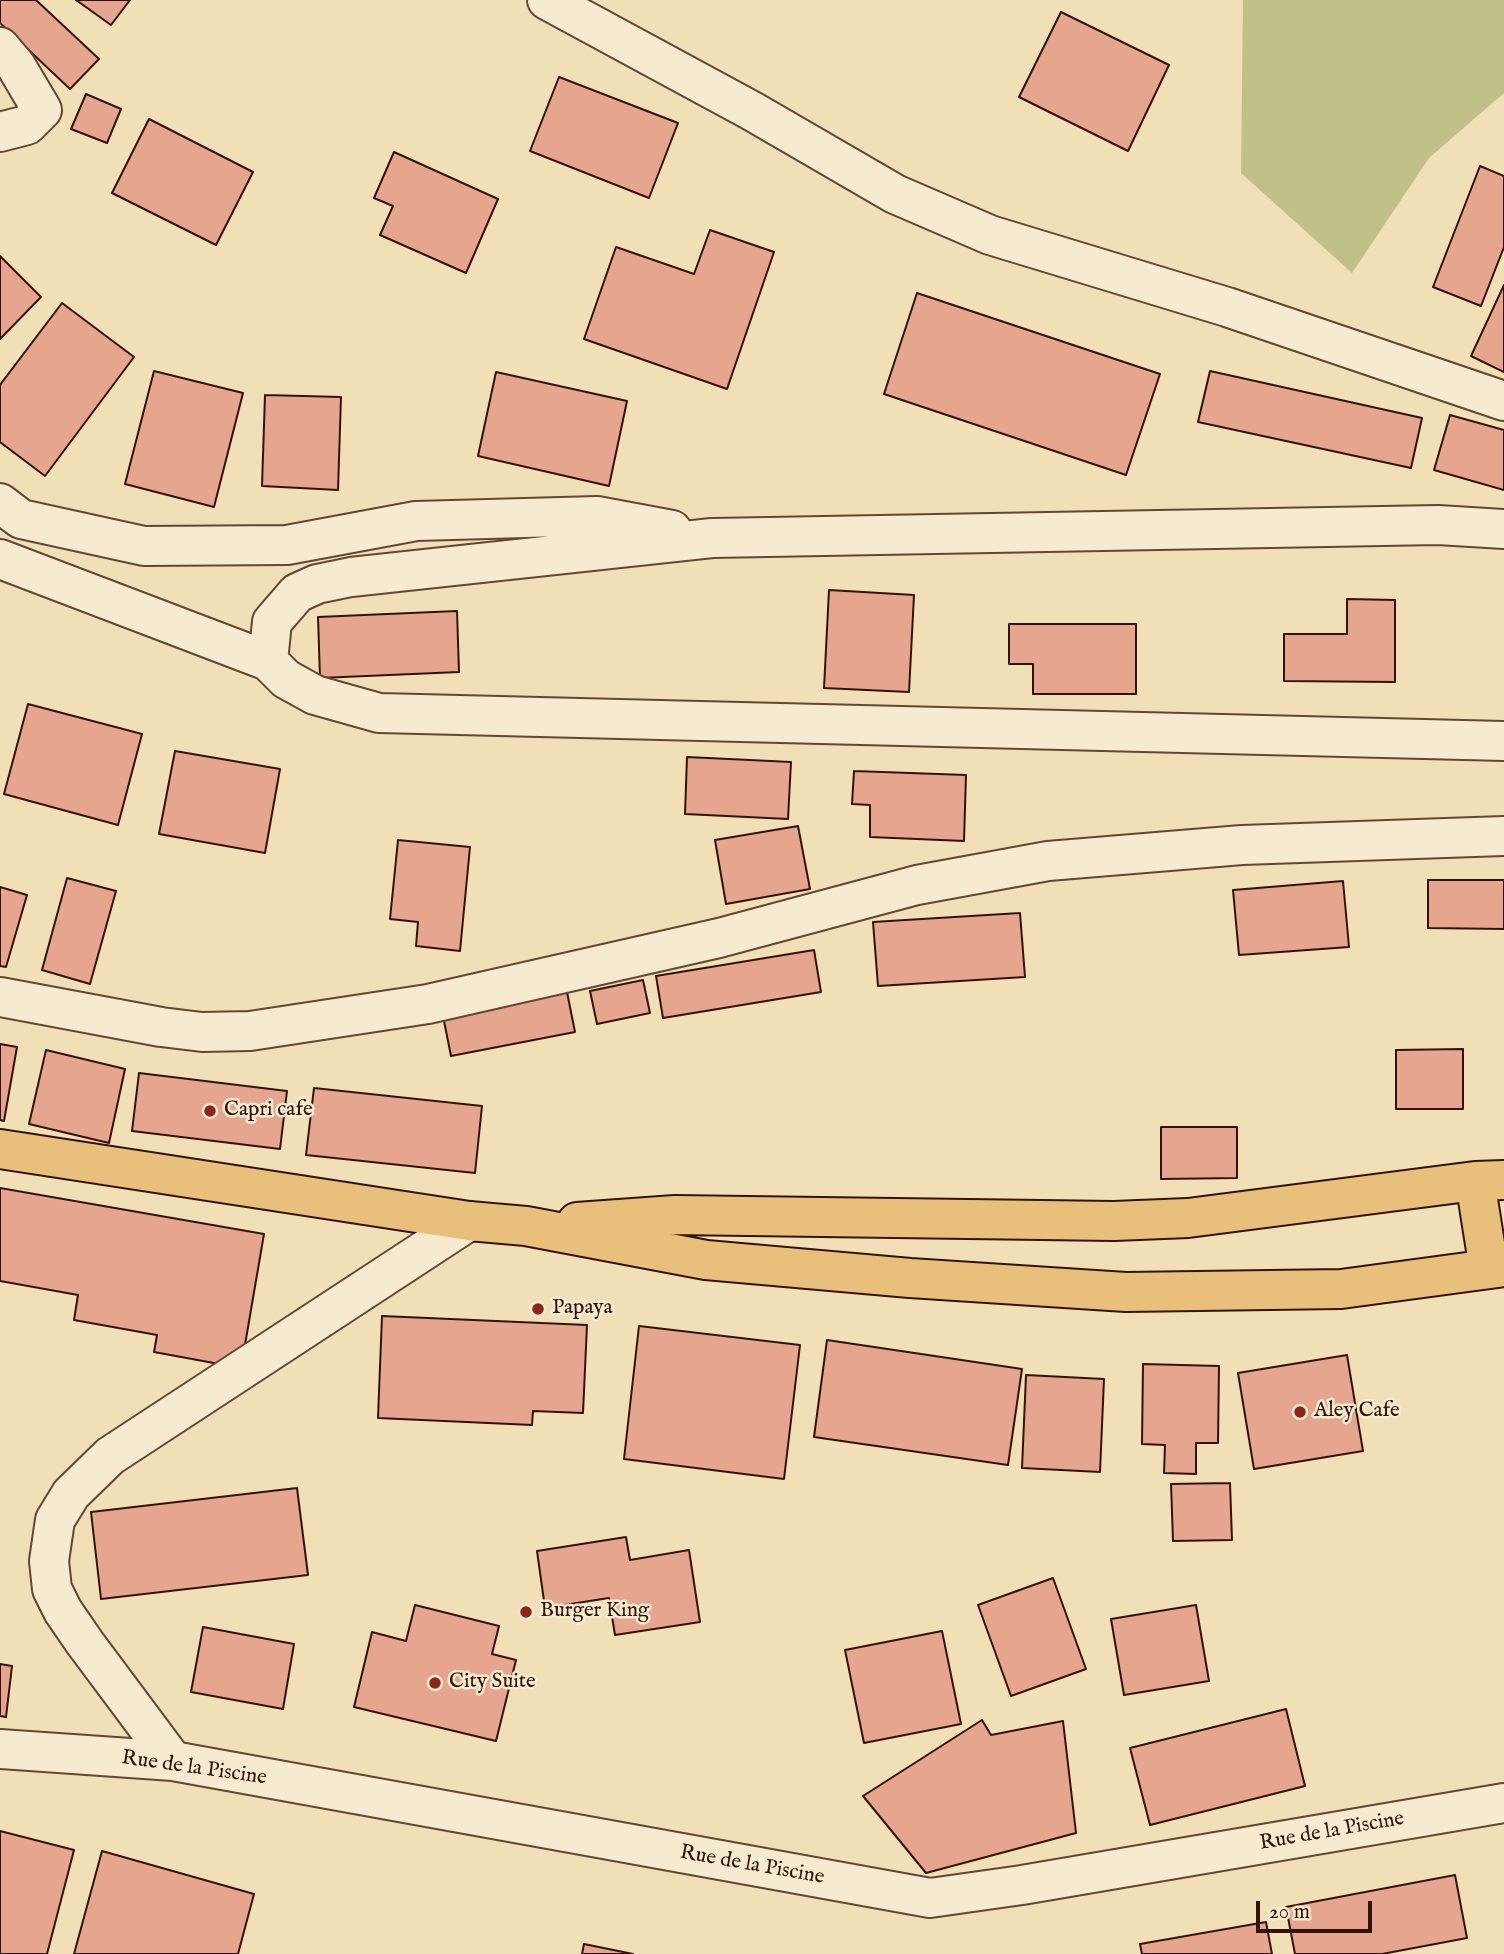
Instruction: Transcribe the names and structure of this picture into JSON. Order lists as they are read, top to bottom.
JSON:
{
  "streets": {
    "street": ["Rue de la Piscine"]
  },
  "places": [
    "Capri cafe",
    "Papaya",
    "Aley Cafe",
    "Burger King",
    "City Suite"
  ],
  "scale_bar": "20 m"
}
